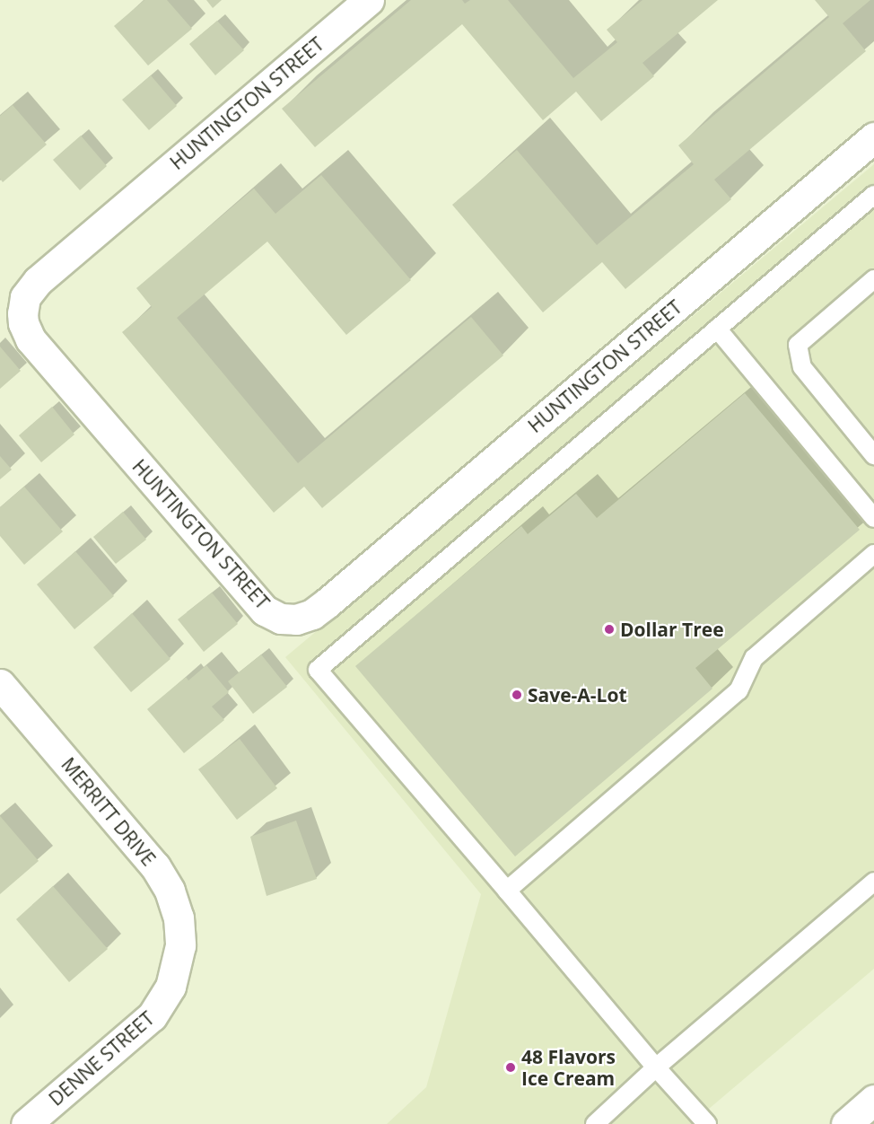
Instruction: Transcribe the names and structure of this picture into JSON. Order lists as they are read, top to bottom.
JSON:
{
  "streets": {
    "street": ["HUNTINGTON STREET", "MERRITT DRIVE", "DENNE STREET"]
  },
  "crossings": [
    ["MERRITT DRIVE", "DENNE STREET"]
  ],
  "places": ["Dollar Tree", "Save-A-Lot", "48 Flavors Ice Cream"]
}
